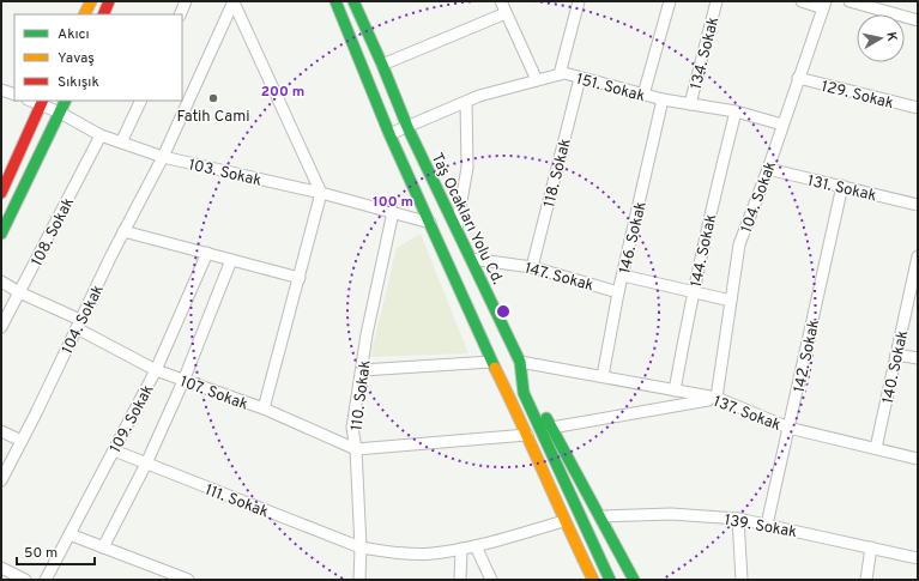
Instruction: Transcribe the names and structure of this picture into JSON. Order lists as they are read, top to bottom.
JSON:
{
  "streets": {
    "main road": ["Taş Ocakları Yolu Cd."],
    "street": [
      "134. Sokak",
      "151. Sokak",
      "129. Sokak",
      "103. Sokak",
      "118. Sokak",
      "131. Sokak",
      "104. Sokak",
      "108. Sokak",
      "146. Sokak",
      "144. Sokak",
      "147. Sokak",
      "142. Sokak",
      "140. Sokak",
      "107. Sokak",
      "110. Sokak",
      "137. Sokak",
      "109. Sokak",
      "111. Sokak",
      "139. Sokak"
    ]
  },
  "crossings": [
    ["134. Sokak", "151. Sokak"],
    ["151. Sokak", "118. Sokak"],
    ["151. Sokak", "104. Sokak"],
    ["151. Sokak", "Taş Ocakları Yolu Cd."],
    ["151. Sokak", "146. Sokak"],
    ["151. Sokak", "144. Sokak"],
    ["129. Sokak", "104. Sokak"],
    ["103. Sokak", "104. Sokak"],
    ["103. Sokak", "Taş Ocakları Yolu Cd."],
    ["103. Sokak", "108. Sokak"],
    ["103. Sokak", "110. Sokak"],
    ["118. Sokak", "147. Sokak"],
    ["131. Sokak", "104. Sokak"],
    ["131. Sokak", "142. Sokak"],
    ["104. Sokak", "107. Sokak"],
    ["104. Sokak", "137. Sokak"],
    ["Taş Ocakları Yolu Cd.", "147. Sokak"],
    ["Taş Ocakları Yolu Cd.", "137. Sokak"],
    ["Taş Ocakları Yolu Cd.", "111. Sokak"],
    ["108. Sokak", "107. Sokak"],
    ["146. Sokak", "147. Sokak"],
    ["146. Sokak", "137. Sokak"],
    ["144. Sokak", "137. Sokak"],
    ["142. Sokak", "137. Sokak"],
    ["142. Sokak", "139. Sokak"],
    ["140. Sokak", "137. Sokak"],
    ["107. Sokak", "110. Sokak"],
    ["107. Sokak", "109. Sokak"],
    ["110. Sokak", "137. Sokak"],
    ["110. Sokak", "111. Sokak"],
    ["109. Sokak", "111. Sokak"]
  ],
  "places": ["Fatih Cami"],
  "legend": ["Akıcı", "Yavaş", "Sıkışık"],
  "scale_bar": "50 m",
  "north": "right",
  "rings": ["200 m", "100 m"]
}
